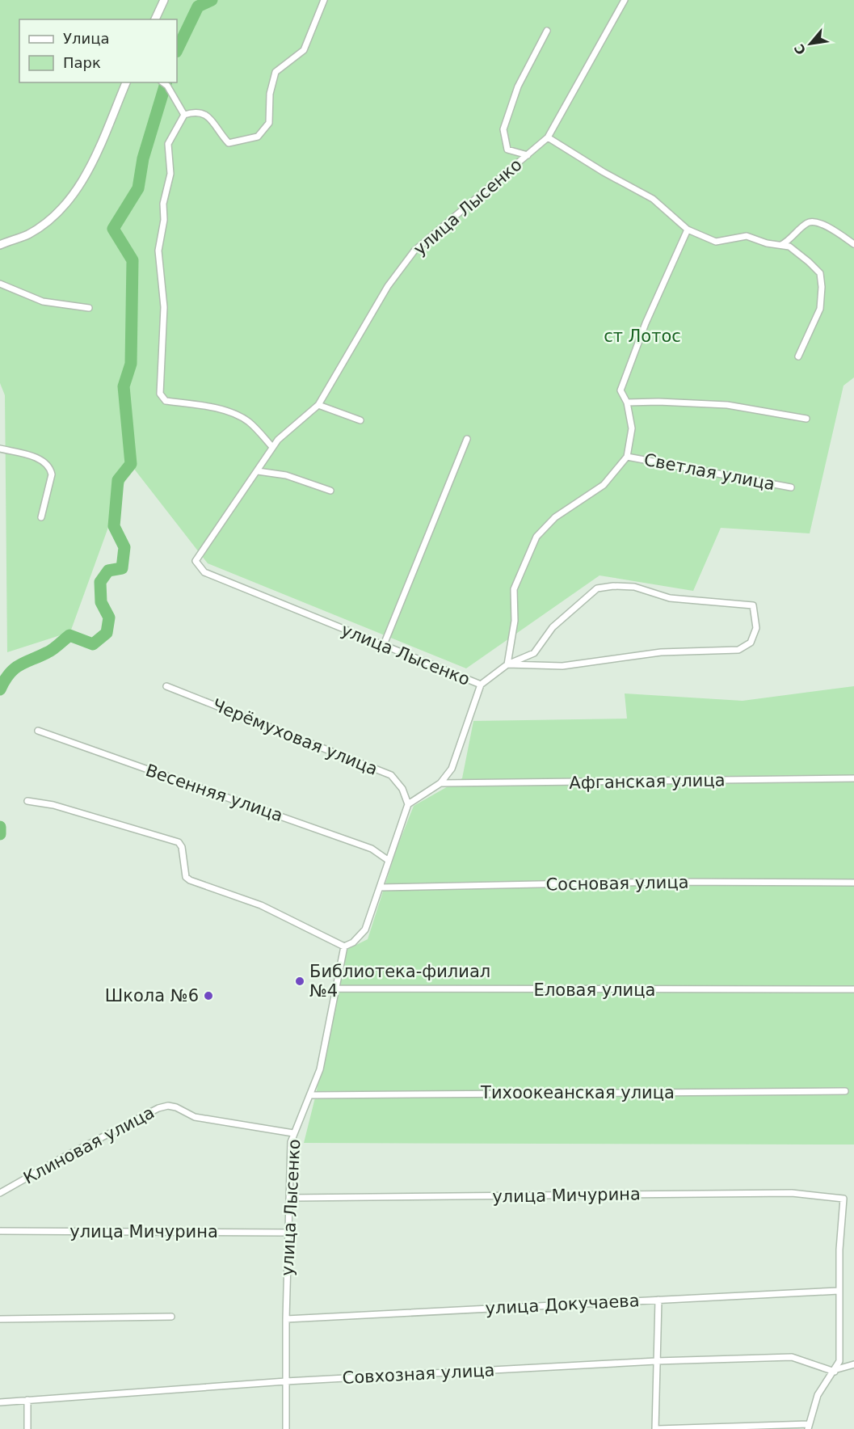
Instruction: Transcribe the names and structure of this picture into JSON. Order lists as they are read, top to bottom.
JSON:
{
  "streets": {
    "street": [
      "улица Лысенко",
      "Светлая улица",
      "Черёмуховая улица",
      "Афганская улица",
      "Весенняя улица",
      "Сосновая улица",
      "Еловая улица",
      "Тихоокеанская улица",
      "Клиновая улица",
      "улица Мичурина",
      "улица Докучаева",
      "Совхозная улица"
    ]
  },
  "crossings": [
    ["улица Лысенко", "Черёмуховая улица"],
    ["улица Лысенко", "Афганская улица"],
    ["улица Лысенко", "Еловая улица"],
    ["улица Лысенко", "Тихоокеанская улица"],
    ["улица Лысенко", "Клиновая улица"],
    ["улица Лысенко", "улица Мичурина"],
    ["улица Лысенко", "улица Докучаева"],
    ["улица Лысенко", "Совхозная улица"],
    ["улица Мичурина", "улица Докучаева"]
  ],
  "parks": ["ст Лотос"],
  "places": ["Библиотека-филиал №4", "Школа №6"],
  "legend": ["Улица", "Парк"],
  "north": "bottom left"
}
